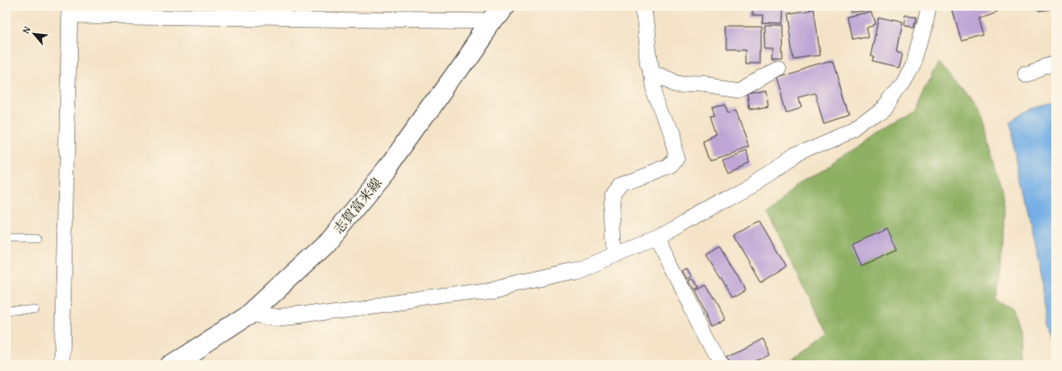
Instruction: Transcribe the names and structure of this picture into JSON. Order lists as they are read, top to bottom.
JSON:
{
  "streets": {
    "main road": ["志賀富来線"]
  },
  "north": "top left"
}
